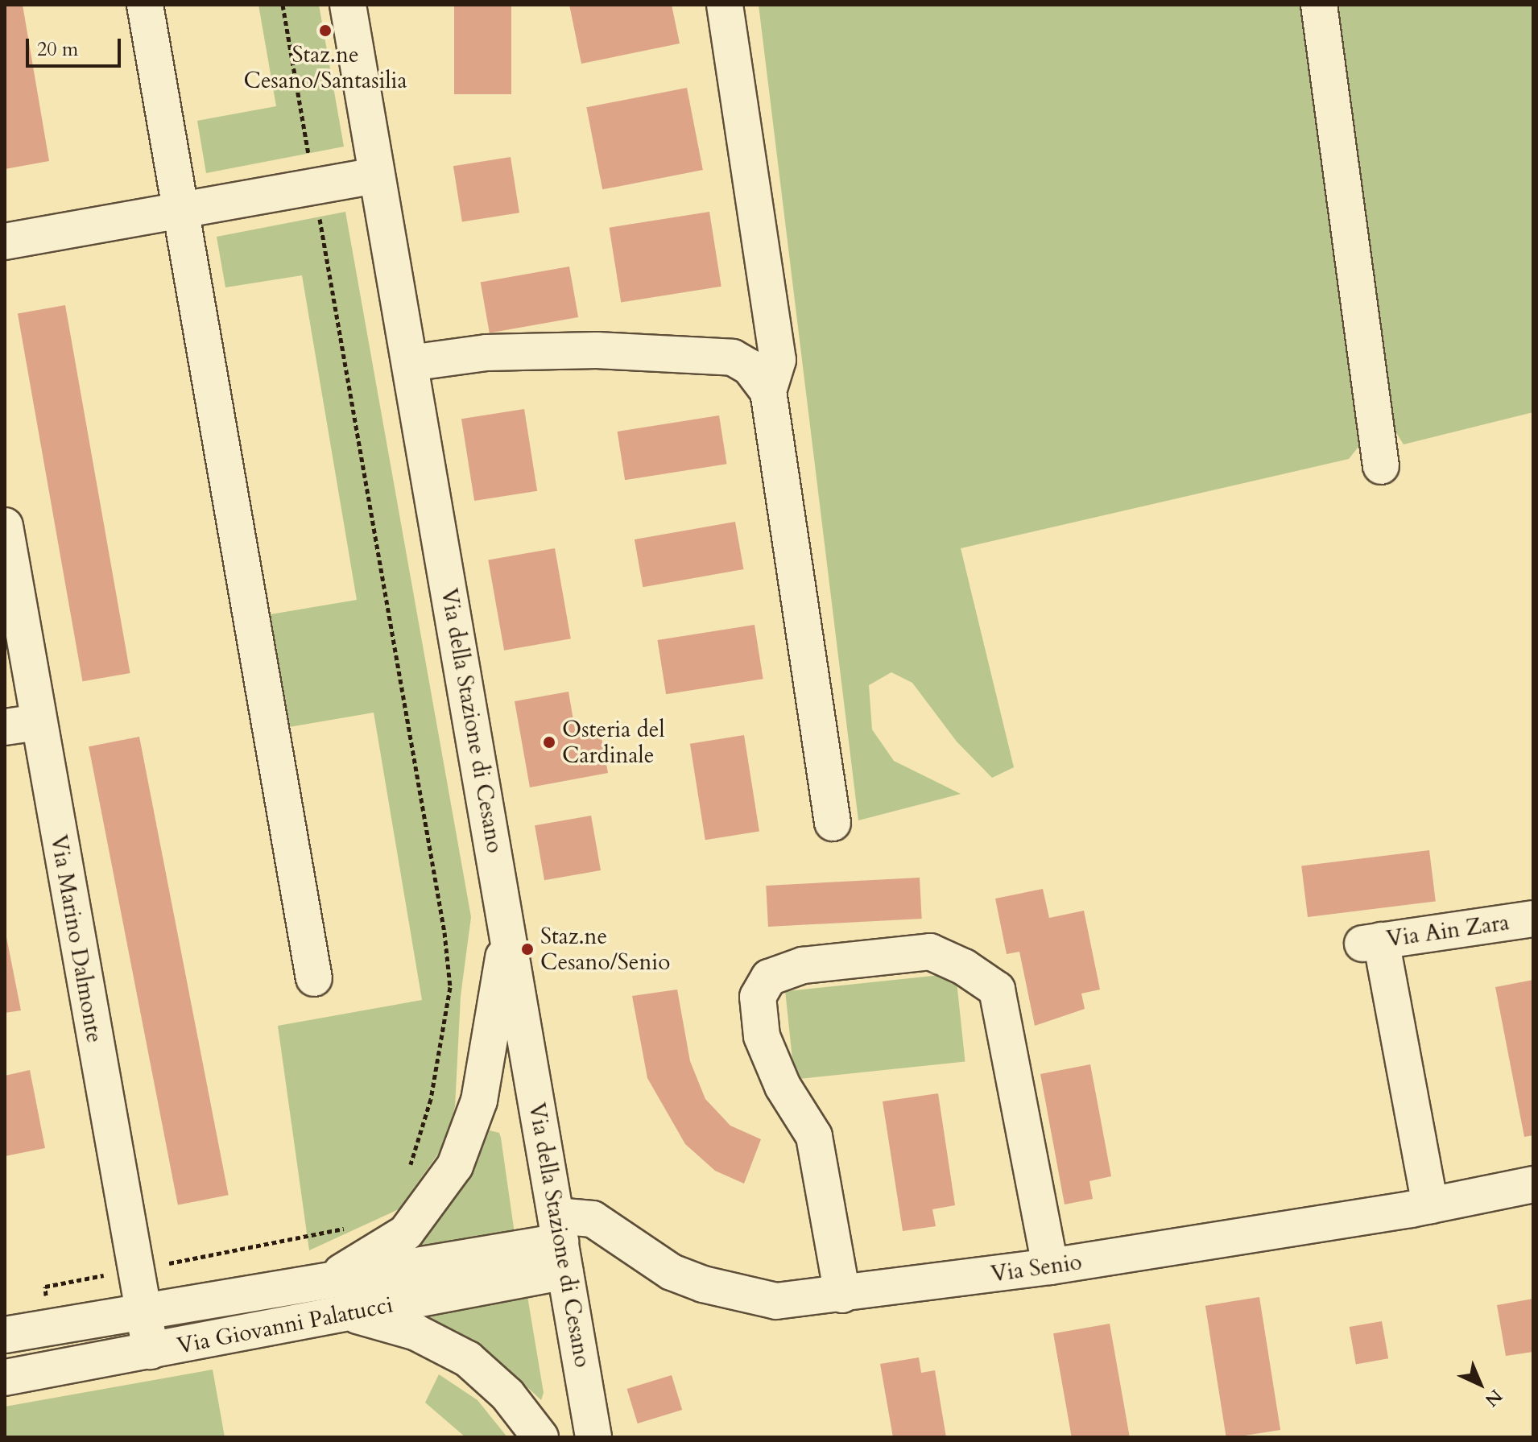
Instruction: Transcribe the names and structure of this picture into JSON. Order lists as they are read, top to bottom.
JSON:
{
  "streets": {
    "street": [
      "Via della Stazione di Cesano",
      "Via Ain Zara",
      "Via Marino Dalmonte",
      "Via Senio",
      "Via Giovanni Palatucci"
    ]
  },
  "crossings": [
    ["Via della Stazione di Cesano", "Via Senio"],
    ["Via della Stazione di Cesano", "Via Giovanni Palatucci"],
    ["Via Ain Zara", "Via Senio"],
    ["Via Marino Dalmonte", "Via Giovanni Palatucci"],
    ["Via Senio", "Via Giovanni Palatucci"]
  ],
  "places": ["Staz.ne Cesano/Santasilia", "Osteria del Cardinale", "Staz.ne Cesano/Senio"],
  "scale_bar": "20 m",
  "north": "bottom right"
}
